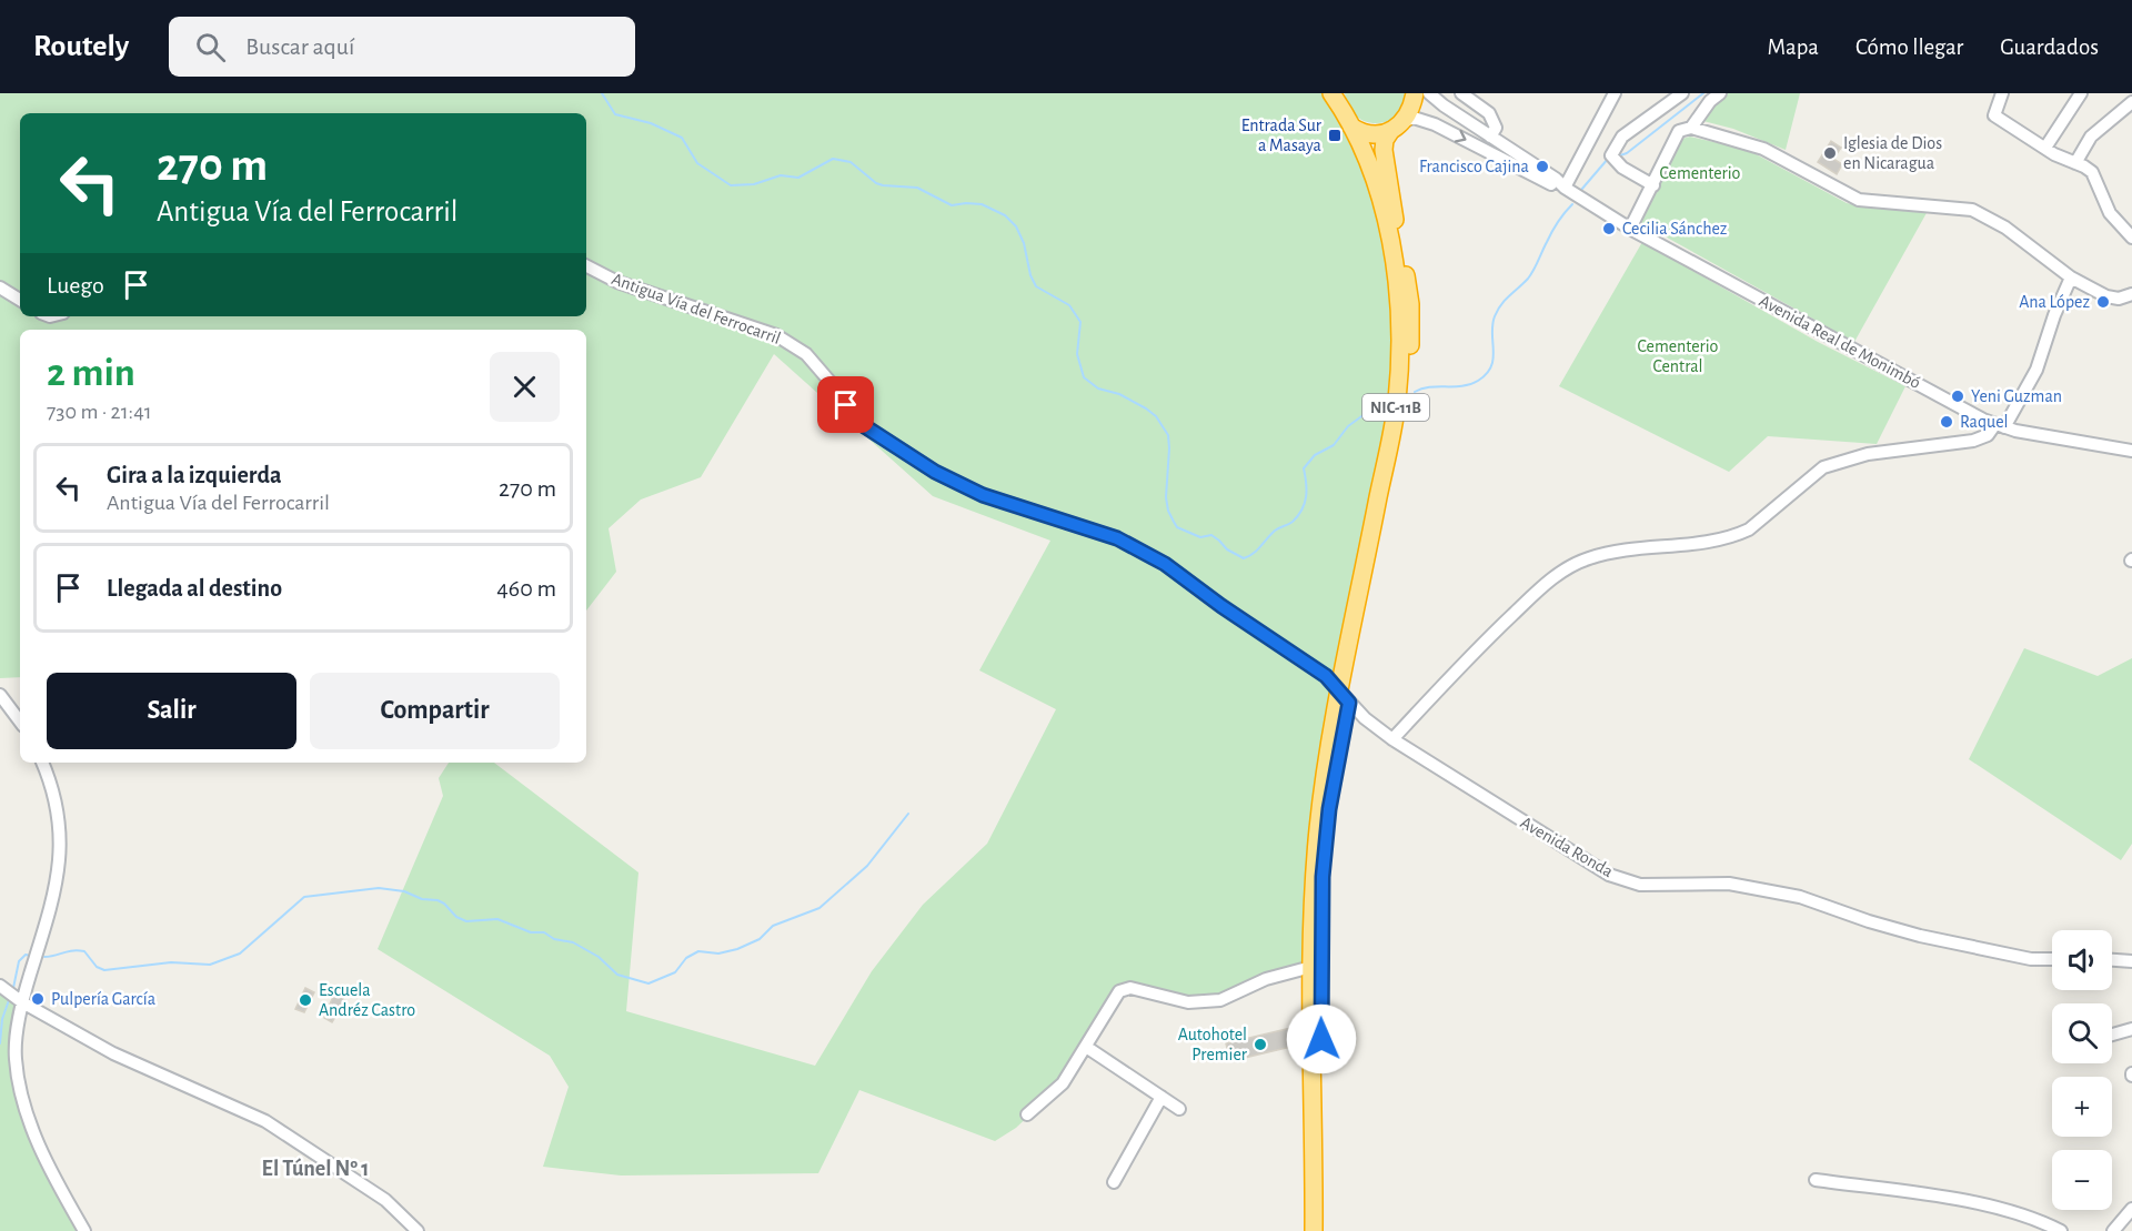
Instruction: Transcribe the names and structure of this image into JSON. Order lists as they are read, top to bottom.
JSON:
{
  "streets": {
    "highway": ["NIC-11B"],
    "street": ["Antigua Vía del Ferrocarril", "Avenida Real de Monimbó", "Avenida Ronda"]
  },
  "crossings": [
    ["Antigua Vía del Ferrocarril", "NIC-11B"],
    ["Antigua Vía del Ferrocarril", "Avenida Ronda"],
    ["Avenida Real de Monimbó", "NIC-11B"],
    ["NIC-11B", "Avenida Ronda"]
  ],
  "districts": ["El Túnel Nº 1"],
  "parks": ["Cementerio", "Cementerio Central"],
  "places": {
    "transit": ["Entrada Sur a Masaya"],
    "other": [
      "Iglesia de Dios en Nicaragua",
      "Francisco Cajina",
      "Cecilia Sánchez",
      "Ana López",
      "Yeni Guzman",
      "Raquel",
      "Pulpería García",
      "Escuela Andréz Castro",
      "Autohotel Premier"
    ]
  },
  "page": {
    "header": "Routely",
    "search": "Buscar aquí",
    "nav": ["Mapa", "Cómo llegar", "Guardados"],
    "turn": ["270 m", "Antigua Vía del Ferrocarril"],
    "then": "Luego",
    "heading": ["2 min", "730 m · 21:41"],
    "list": [
      {
        "name": "Gira a la izquierda",
        "note": "Antigua Vía del Ferrocarril",
        "value": "270 m"
      },
      {
        "name": "Llegada al destino",
        "value": "460 m"
      }
    ],
    "buttons": ["Salir", "Compartir"],
    "map_buttons": ["+", "−"]
  }
}
